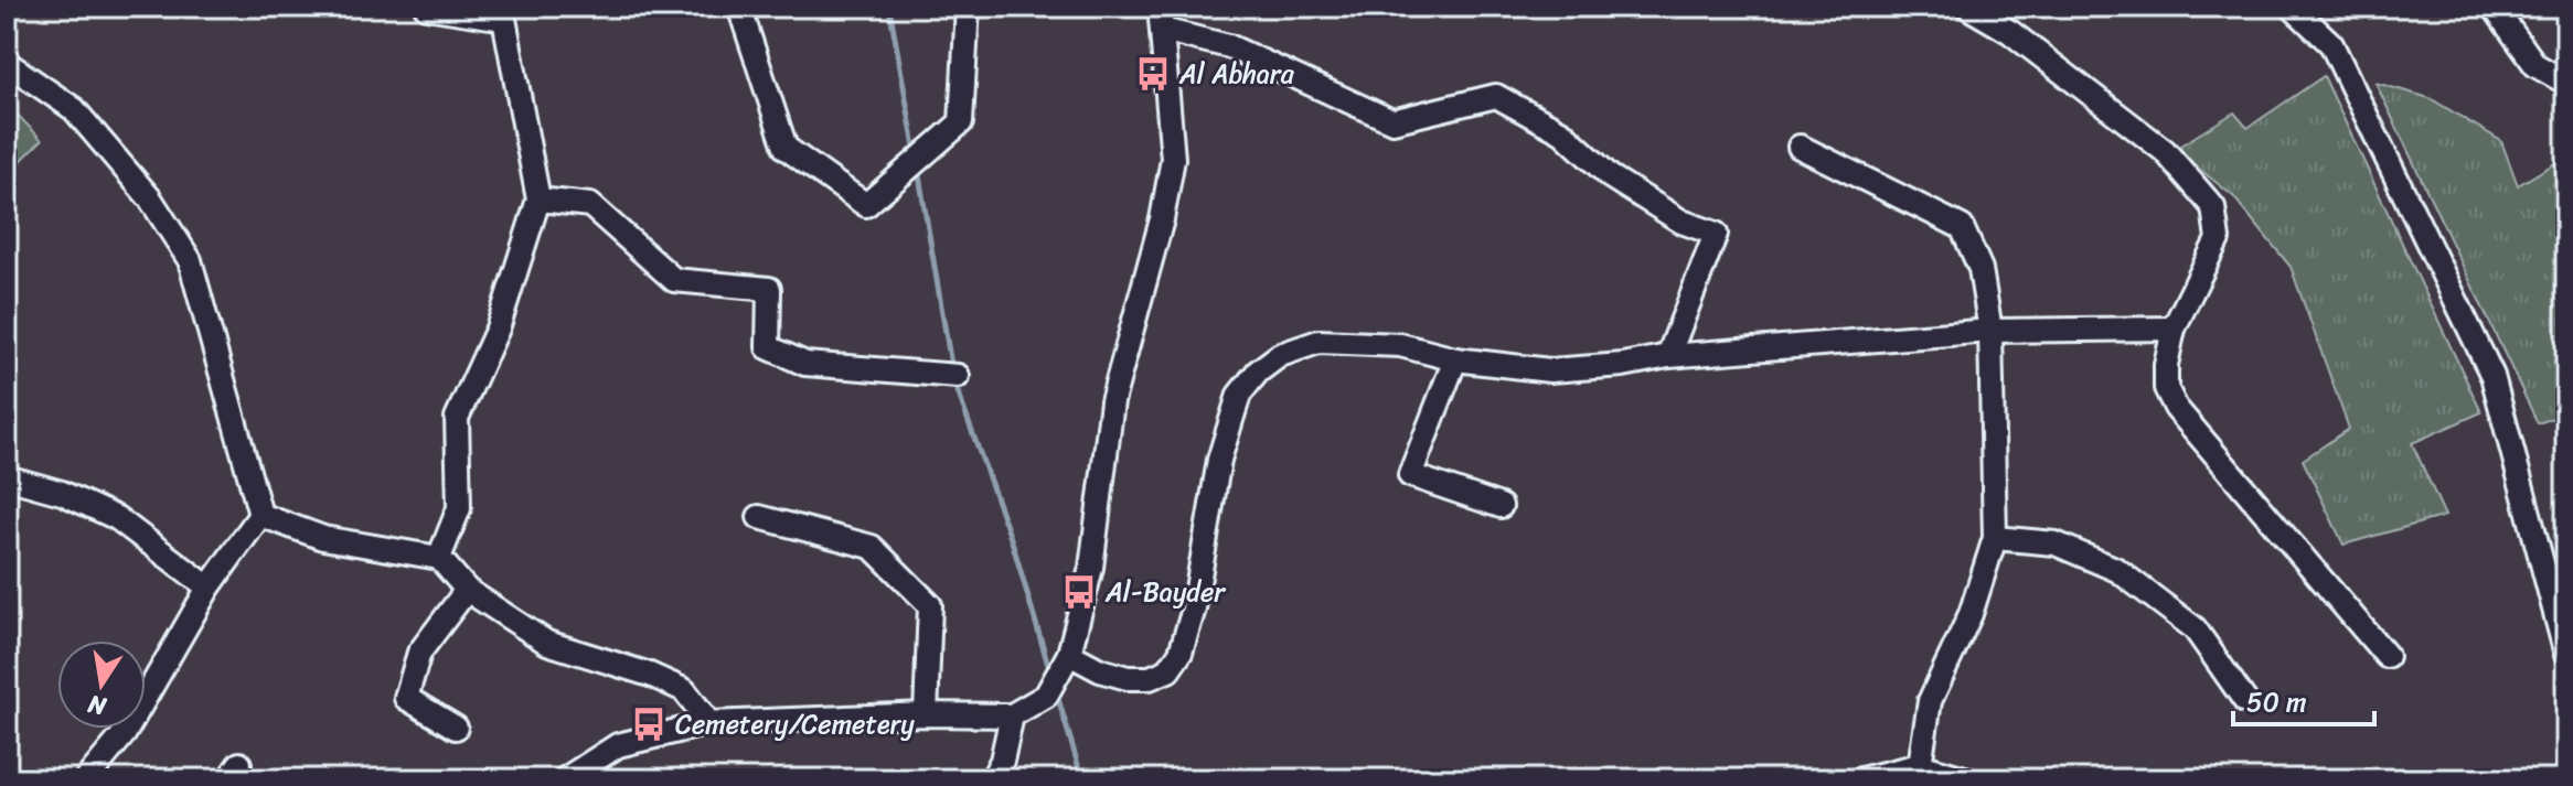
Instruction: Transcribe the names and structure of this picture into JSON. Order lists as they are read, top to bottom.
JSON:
{
  "places": {
    "bus stop": ["Al Abhara", "Al-Bayder", "Cemetery/Cemetery"]
  },
  "scale_bar": "50 m",
  "north": "bottom"
}
